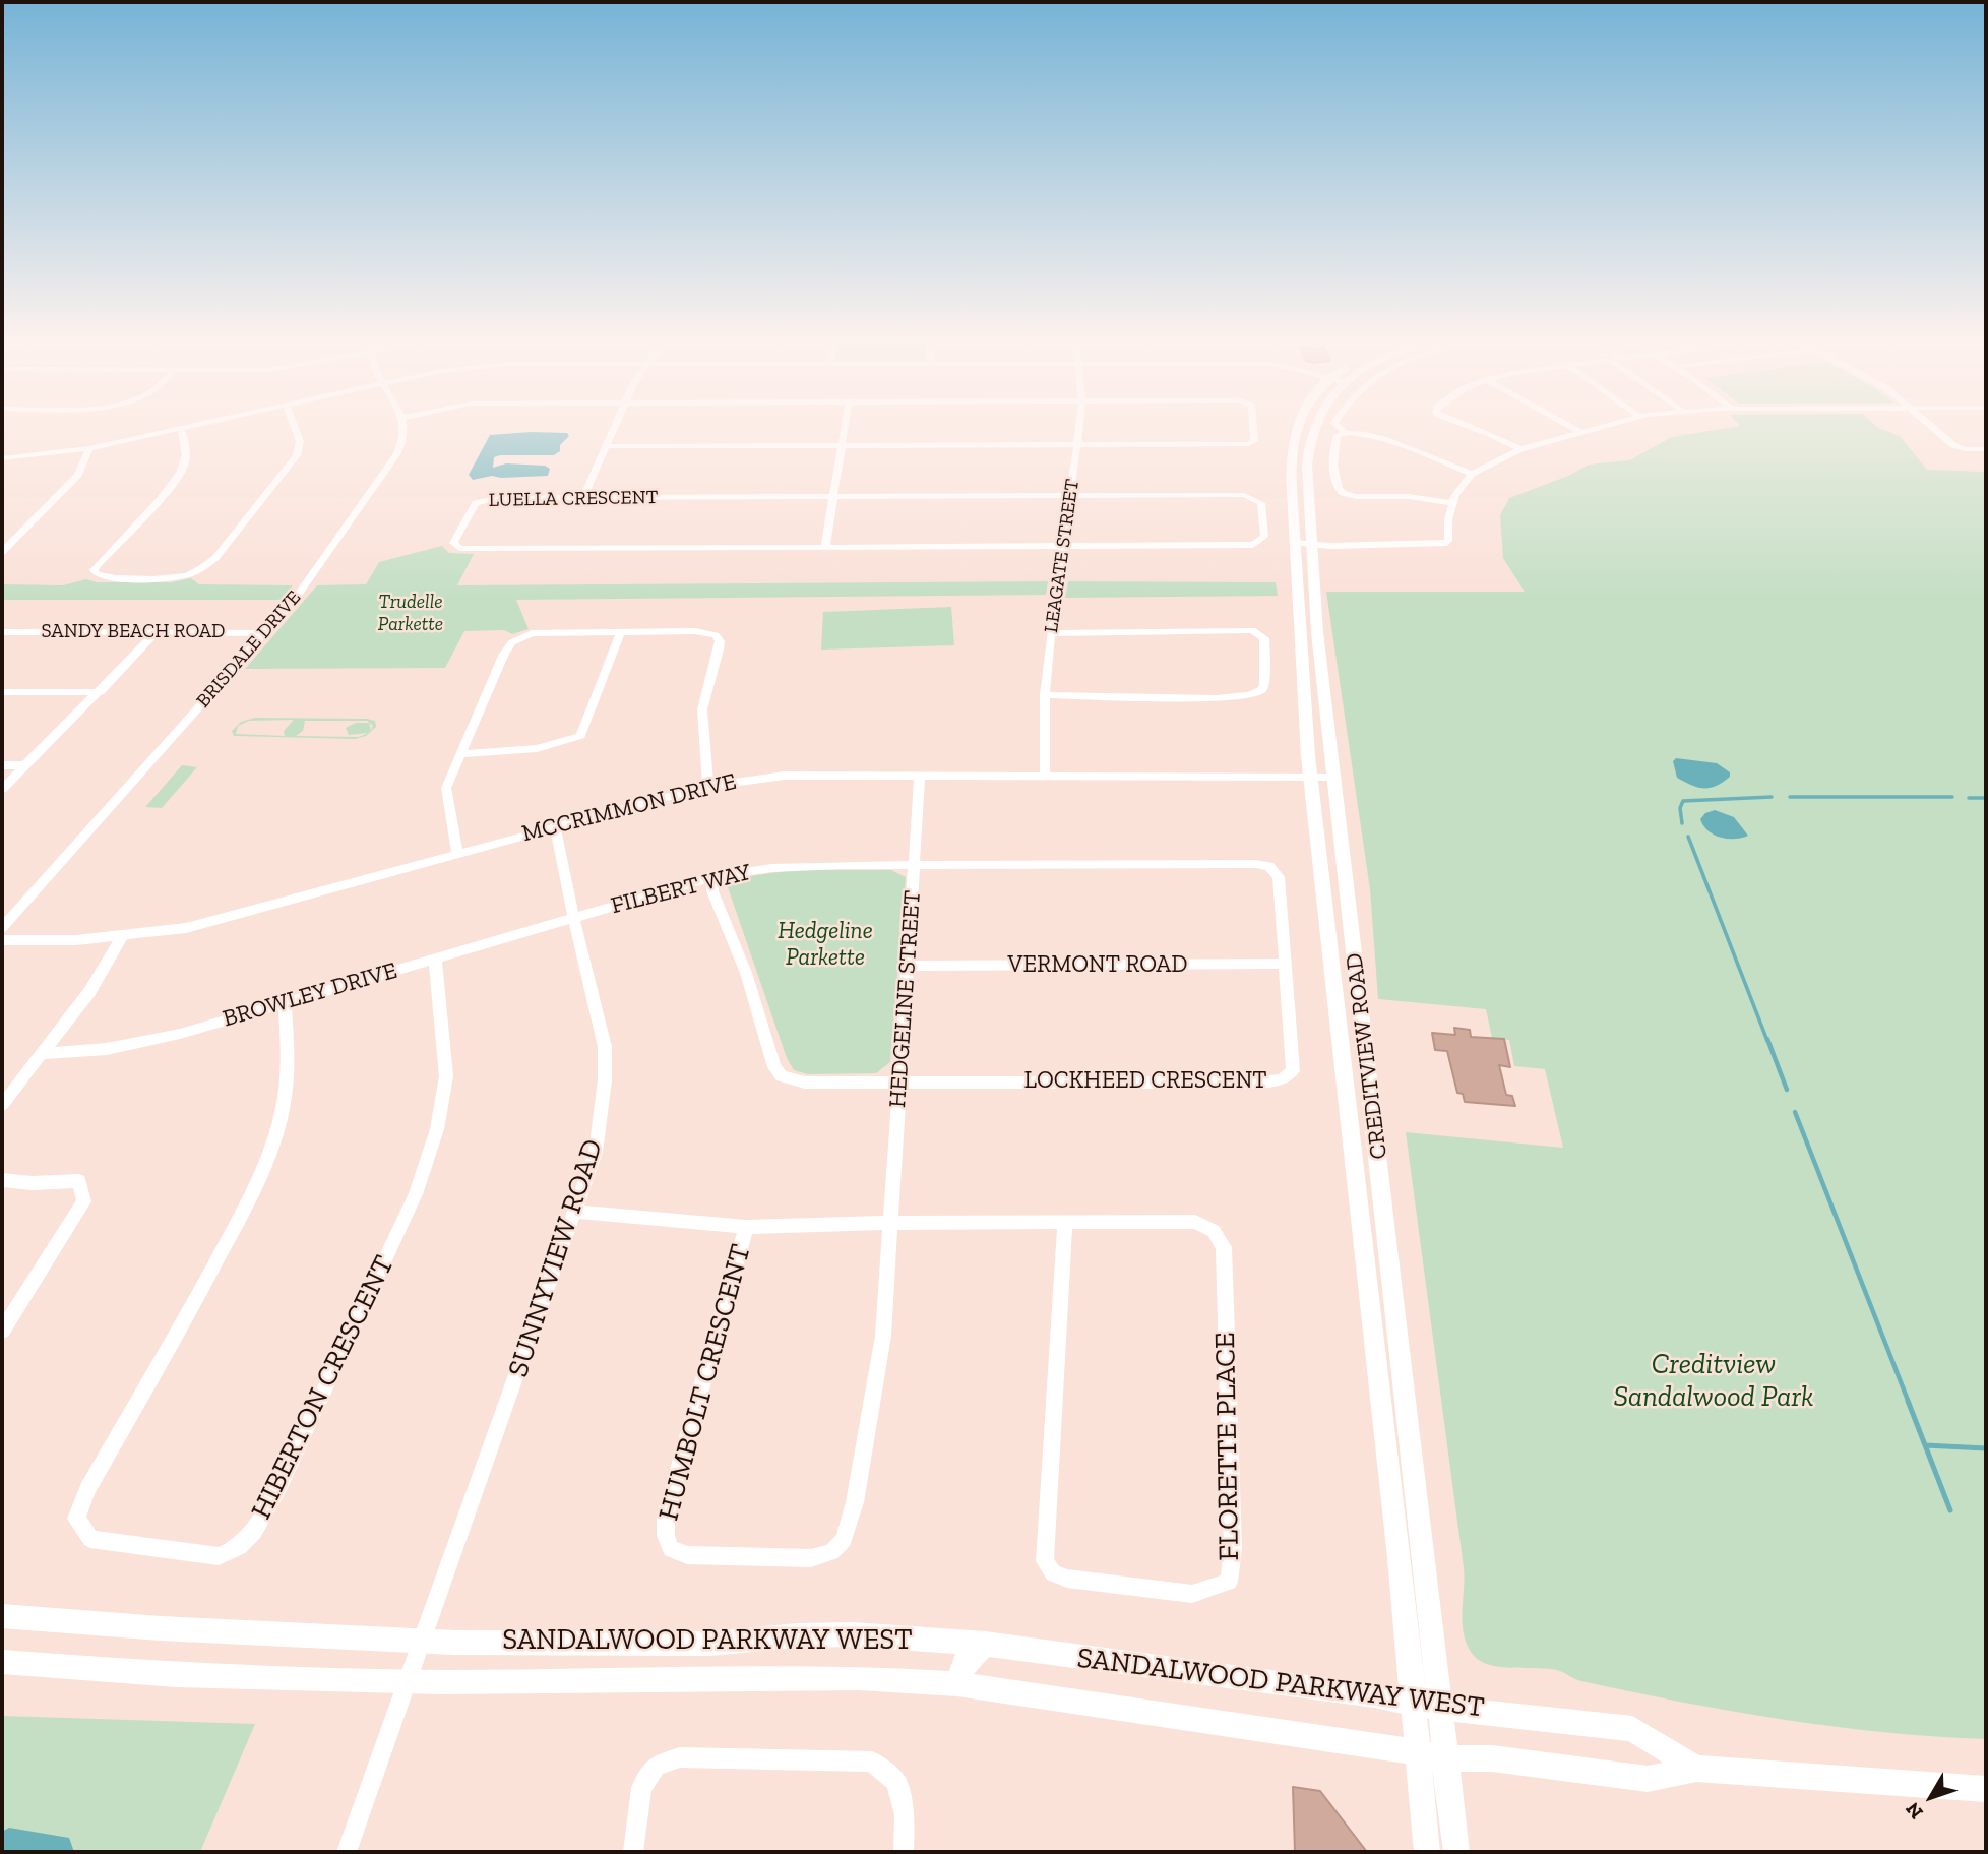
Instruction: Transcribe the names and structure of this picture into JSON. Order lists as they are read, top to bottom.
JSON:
{
  "streets": {
    "main road": ["CREDITVIEW ROAD", "SANDALWOOD PARKWAY WEST"],
    "street": [
      "LUELLA CRESCENT",
      "LEAGATE STREET",
      "SANDY BEACH ROAD",
      "BRISDALE DRIVE",
      "MCCRIMMON DRIVE",
      "FILBERT WAY",
      "VERMONT ROAD",
      "BROWLEY DRIVE",
      "HEDGELINE STREET",
      "LOCKHEED CRESCENT",
      "SUNNYVIEW ROAD",
      "HUMBOLT CRESCENT",
      "HIBERTON CRESCENT",
      "FLORETTE PLACE"
    ]
  },
  "crossings": [
    ["LUELLA CRESCENT", "LEAGATE STREET"],
    ["LEAGATE STREET", "MCCRIMMON DRIVE"],
    ["SANDY BEACH ROAD", "BRISDALE DRIVE"],
    ["MCCRIMMON DRIVE", "HEDGELINE STREET"],
    ["MCCRIMMON DRIVE", "CREDITVIEW ROAD"],
    ["MCCRIMMON DRIVE", "SUNNYVIEW ROAD"],
    ["FILBERT WAY", "BROWLEY DRIVE"],
    ["FILBERT WAY", "HEDGELINE STREET"],
    ["FILBERT WAY", "LOCKHEED CRESCENT"],
    ["FILBERT WAY", "SUNNYVIEW ROAD"],
    ["VERMONT ROAD", "HEDGELINE STREET"],
    ["VERMONT ROAD", "LOCKHEED CRESCENT"],
    ["BROWLEY DRIVE", "SUNNYVIEW ROAD"],
    ["BROWLEY DRIVE", "HIBERTON CRESCENT"],
    ["HEDGELINE STREET", "LOCKHEED CRESCENT"],
    ["HEDGELINE STREET", "HUMBOLT CRESCENT"],
    ["HEDGELINE STREET", "FLORETTE PLACE"],
    ["CREDITVIEW ROAD", "SANDALWOOD PARKWAY WEST"],
    ["SUNNYVIEW ROAD", "SANDALWOOD PARKWAY WEST"],
    ["HUMBOLT CRESCENT", "FLORETTE PLACE"]
  ],
  "parks": ["Trudelle Parkette", "Hedgeline Parkette", "Creditview Sandalwood Park"],
  "north": "bottom left"
}
